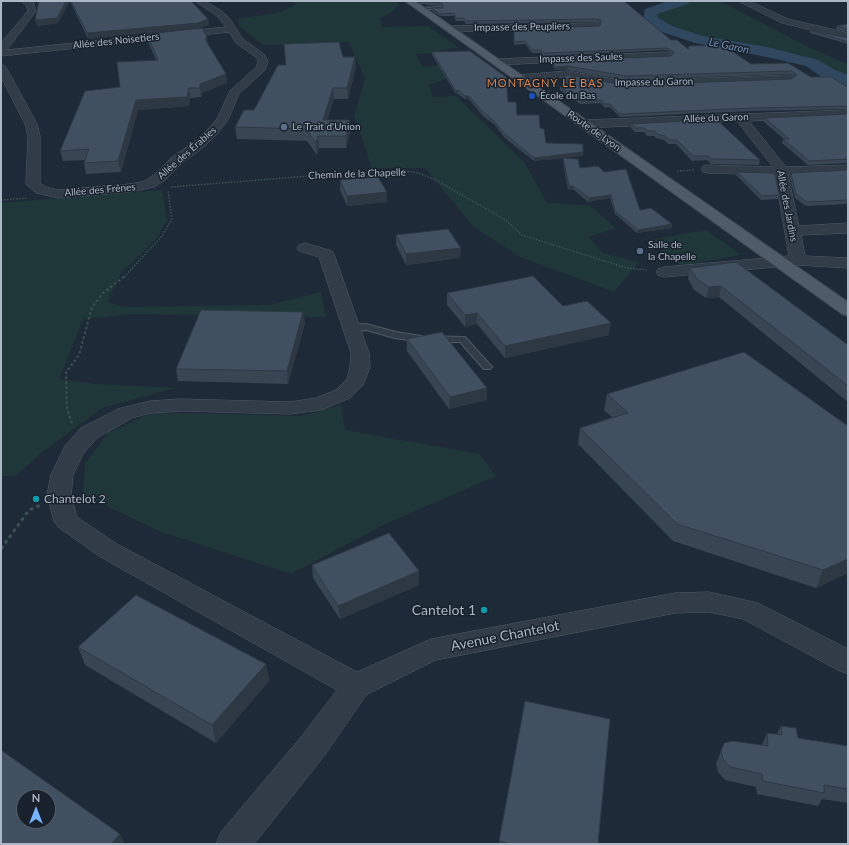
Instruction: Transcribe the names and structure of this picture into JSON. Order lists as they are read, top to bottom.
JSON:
{
  "streets": {
    "main road": ["Route de Lyon"],
    "street": [
      "Impasse des Peupliers",
      "Allée des Noisetiers",
      "Impasse des Saules",
      "Impasse du Garon",
      "Allée du Garon",
      "Allée des Érables",
      "Allée des Frênes",
      "Allée des Jardins",
      "Avenue Chantelot"
    ],
    "path": ["Chemin de la Chapelle"]
  },
  "crossings": [
    ["Impasse des Peupliers", "Route de Lyon"],
    ["Allée des Noisetiers", "Allée des Érables"],
    ["Impasse des Saules", "Route de Lyon"],
    ["Impasse du Garon", "Route de Lyon"],
    ["Allée du Garon", "Route de Lyon"],
    ["Allée du Garon", "Allée des Jardins"],
    ["Allée des Érables", "Allée des Frênes"]
  ],
  "districts": ["MONTAGNY LE BAS"],
  "water": ["Le Garon"],
  "places": [
    "École du Bas",
    "Le Trait d'Union",
    "Salle de la Chapelle",
    "Chantelot 2",
    "Cantelot 1"
  ],
  "north": "top"
}
